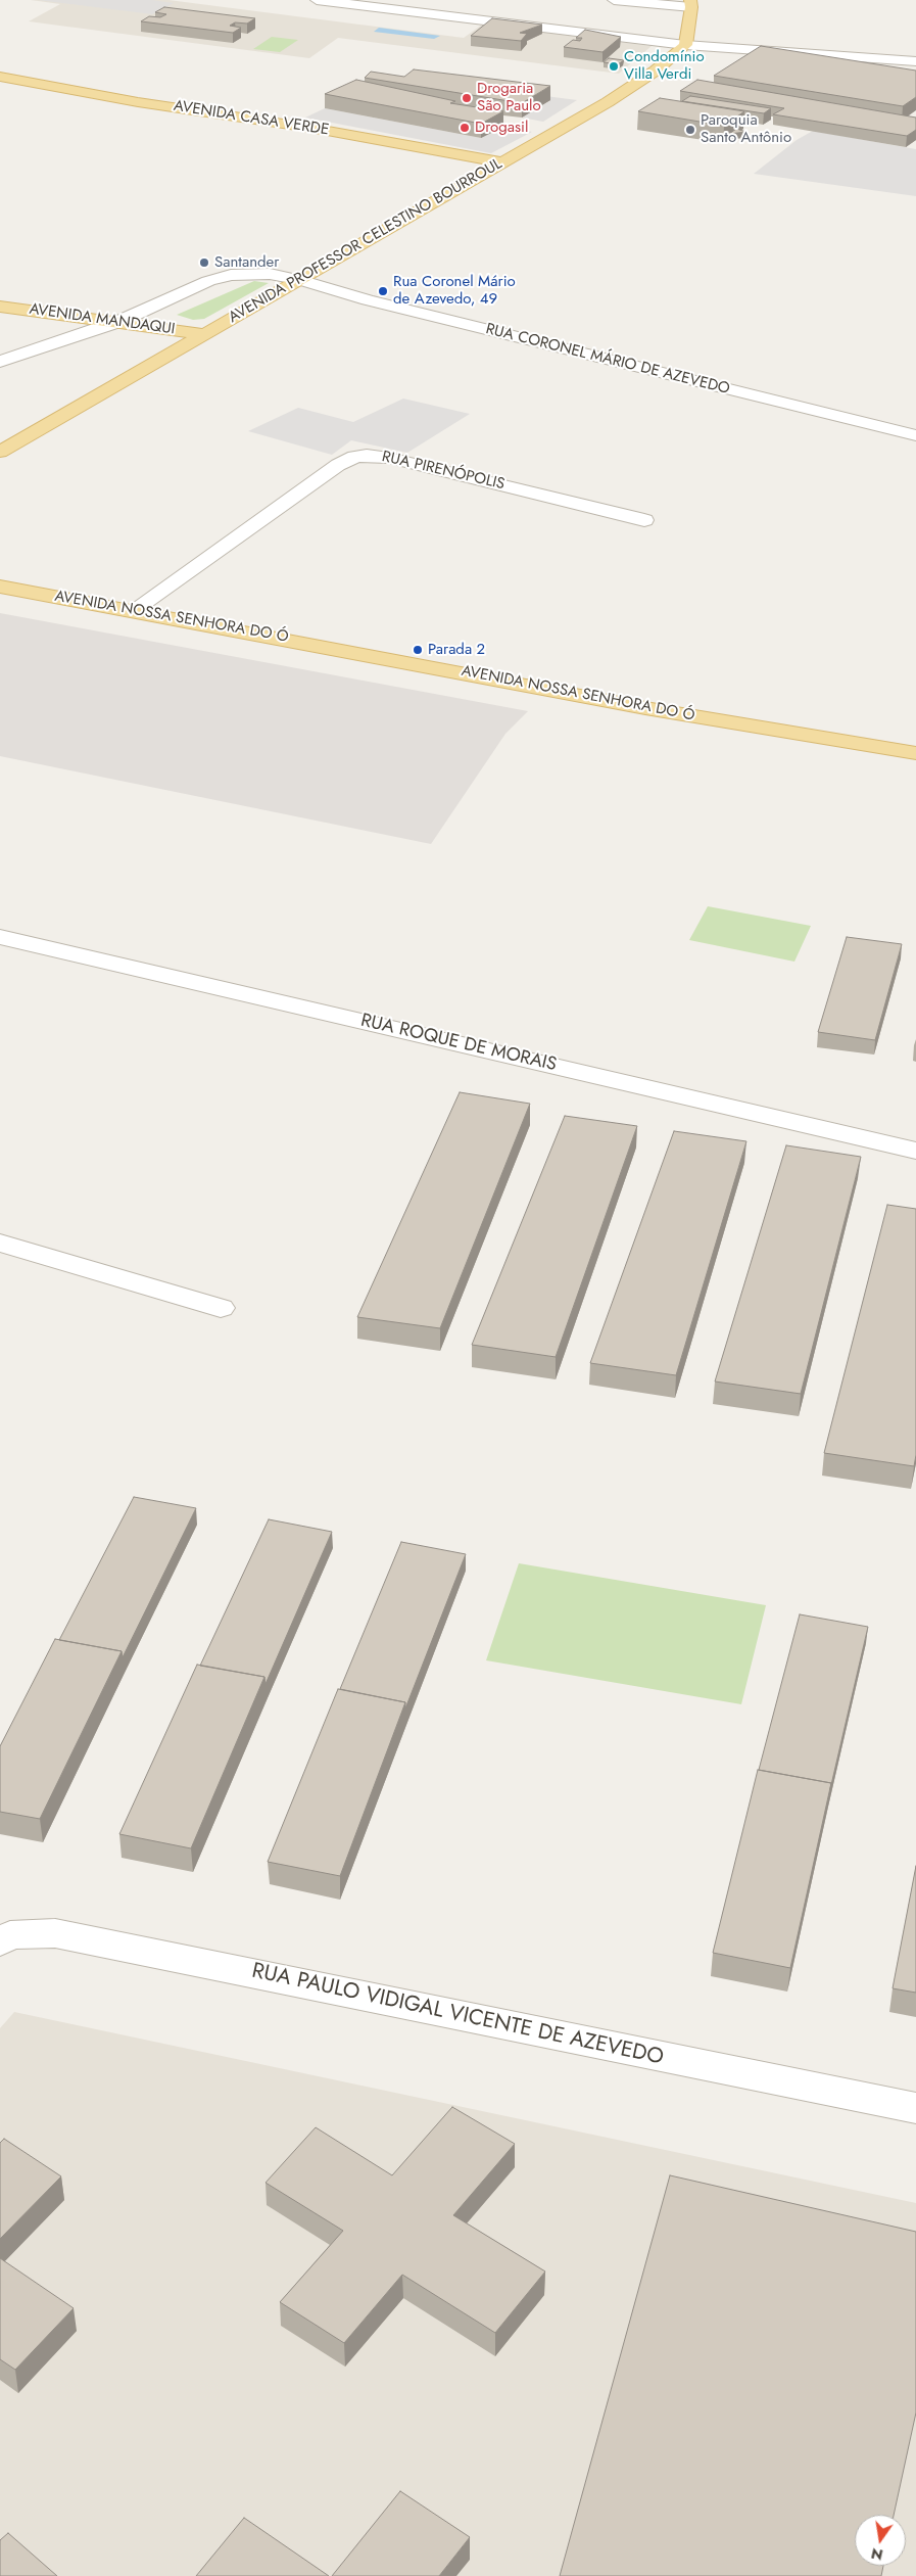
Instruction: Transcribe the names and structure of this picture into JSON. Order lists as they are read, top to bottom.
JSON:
{
  "streets": {
    "main road": [
      "AVENIDA CASA VERDE",
      "AVENIDA PROFESSOR CELESTINO BOURROUL",
      "AVENIDA MANDAQUI",
      "AVENIDA NOSSA SENHORA DO Ó"
    ],
    "street": [
      "RUA CORONEL MÁRIO DE AZEVEDO",
      "RUA PIRENÓPOLIS",
      "RUA ROQUE DE MORAIS",
      "RUA PAULO VIDIGAL VICENTE DE AZEVEDO"
    ]
  },
  "crossings": [
    ["AVENIDA CASA VERDE", "AVENIDA PROFESSOR CELESTINO BOURROUL"],
    ["AVENIDA PROFESSOR CELESTINO BOURROUL", "AVENIDA MANDAQUI"],
    ["AVENIDA PROFESSOR CELESTINO BOURROUL", "RUA CORONEL MÁRIO DE AZEVEDO"],
    ["AVENIDA MANDAQUI", "RUA CORONEL MÁRIO DE AZEVEDO"],
    ["RUA PIRENÓPOLIS", "AVENIDA NOSSA SENHORA DO Ó"]
  ],
  "places": [
    "Condomínio Villa Verdi",
    "Drogaria São Paulo",
    "Drogasil",
    "Paroquia Santo Antônio",
    "Santander",
    "Rua Coronel Mário de Azevedo, 49",
    "Parada 2"
  ],
  "north": "bottom"
}
